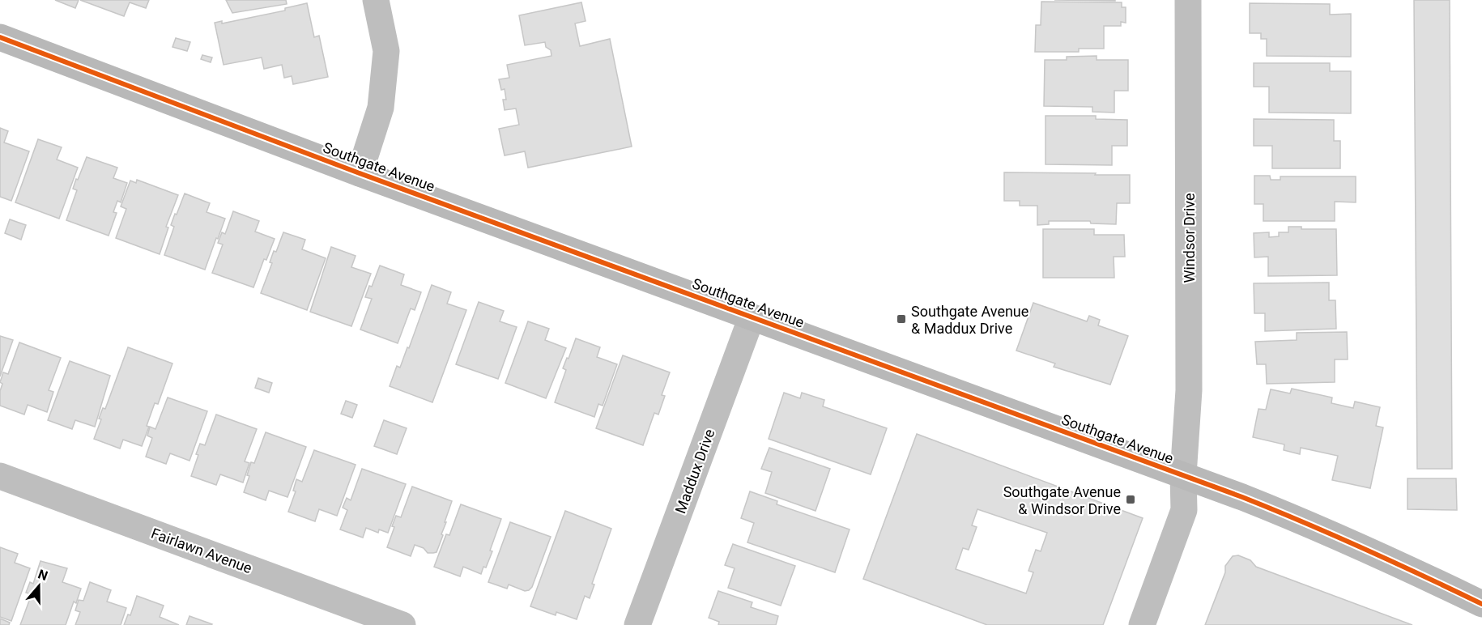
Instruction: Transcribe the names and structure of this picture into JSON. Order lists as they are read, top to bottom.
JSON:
{
  "streets": {
    "street": [
      "Southgate Avenue",
      "Windsor Drive",
      "Maddux Drive",
      "Fairlawn Avenue"
    ]
  },
  "crossings": [
    ["Southgate Avenue", "Windsor Drive"],
    ["Southgate Avenue", "Maddux Drive"]
  ],
  "places": {
    "transit": ["Southgate Avenue & Maddux Drive", "Southgate Avenue & Windsor Drive"]
  },
  "north": "top"
}
